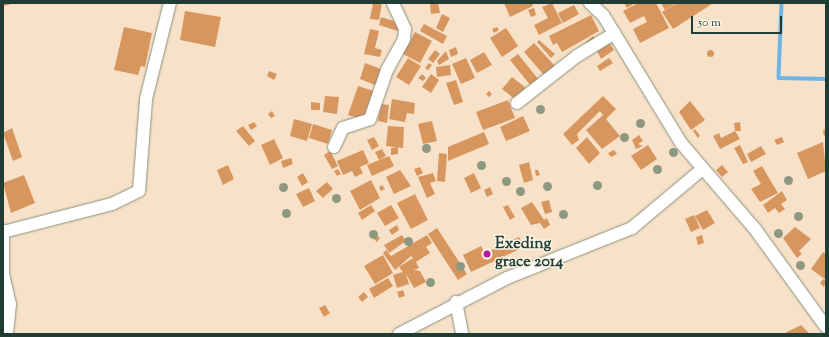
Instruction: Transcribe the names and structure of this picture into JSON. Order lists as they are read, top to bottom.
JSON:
{
  "places": ["Exeding grace 2014"],
  "scale_bar": "50 m"
}
